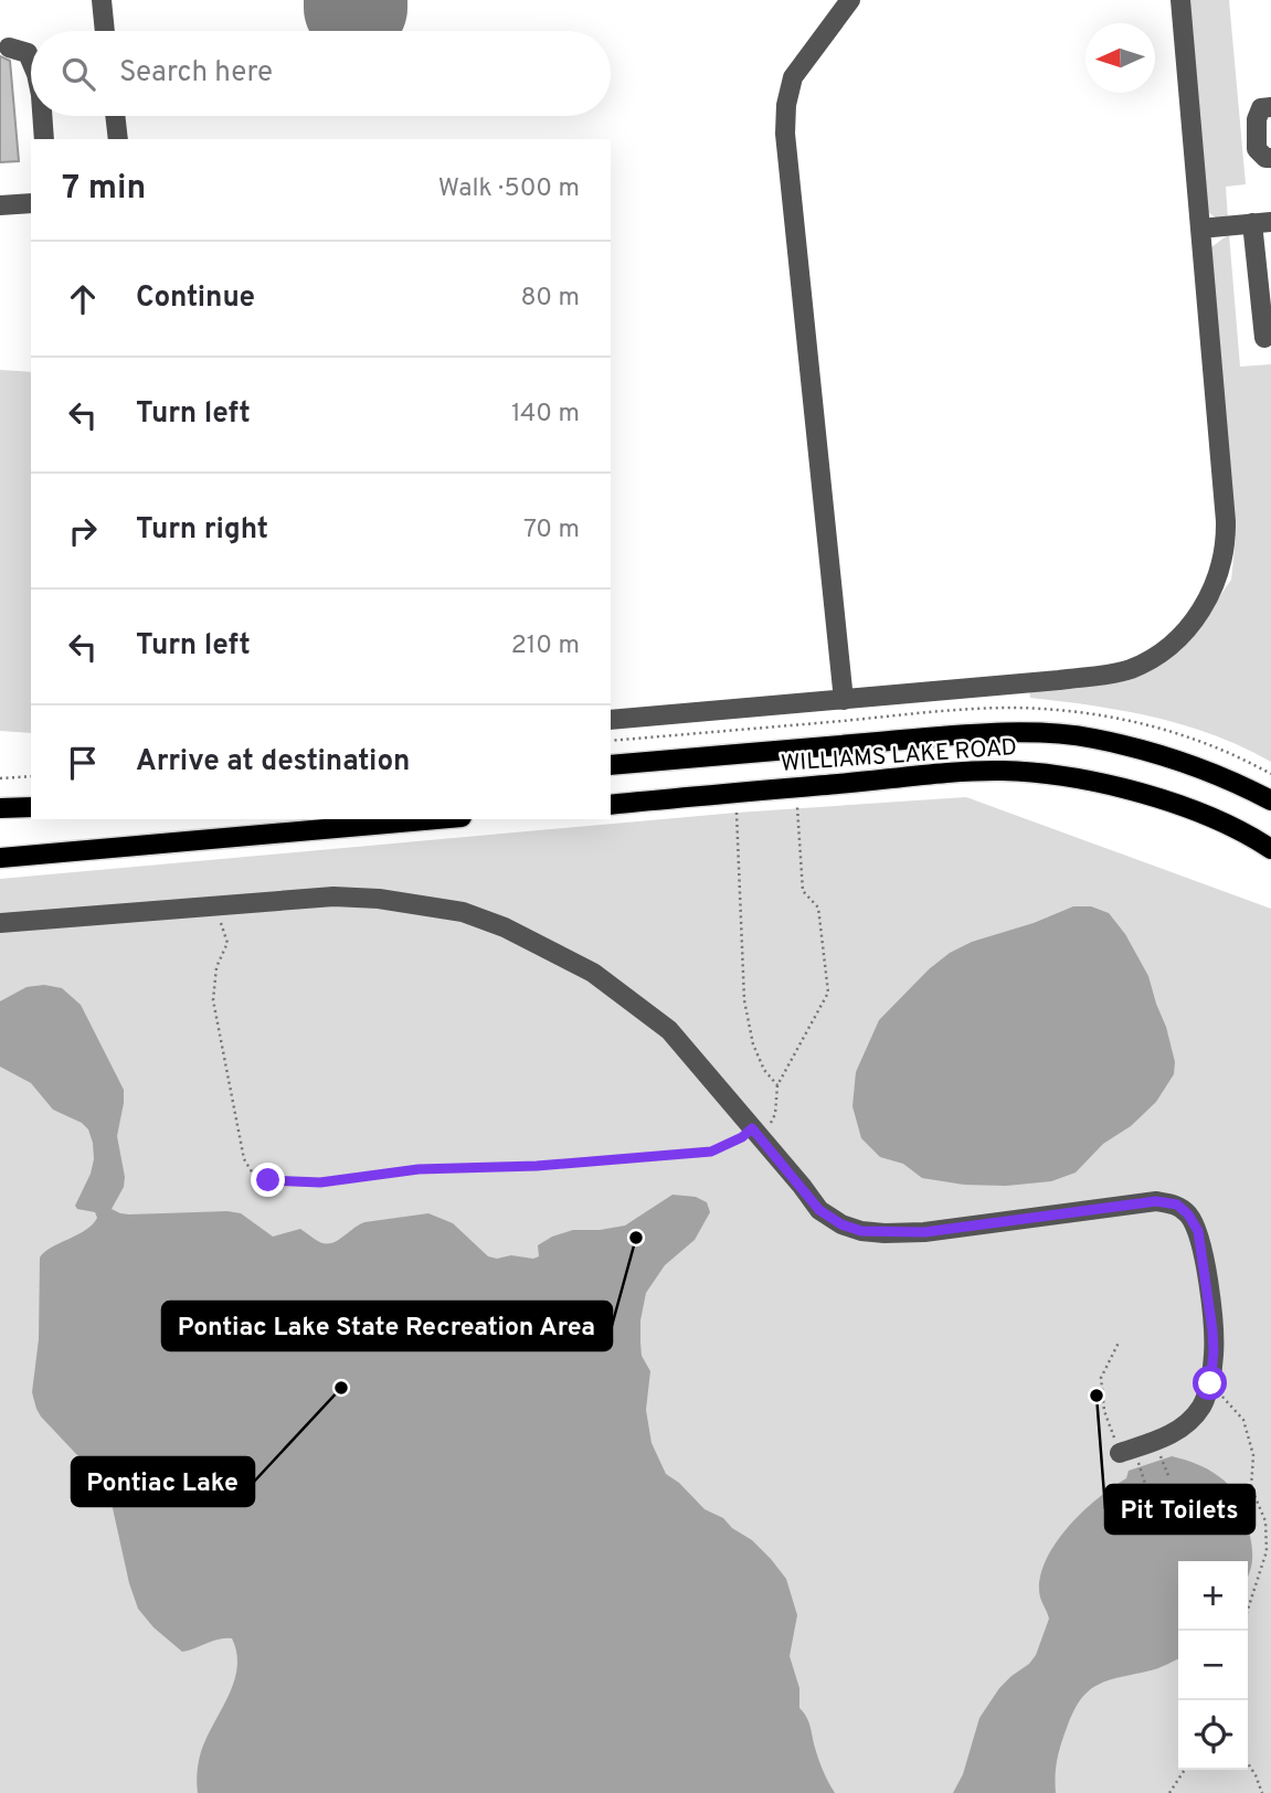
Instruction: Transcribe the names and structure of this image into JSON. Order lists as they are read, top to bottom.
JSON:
{
  "streets": {
    "main road": ["WILLIAMS LAKE ROAD"]
  },
  "places": ["Pontiac Lake State Recreation Area", "Pontiac Lake", "Pit Toilets"],
  "north": "left",
  "page": {
    "search": "Search here",
    "heading": ["7 min", "Walk · 500 m"],
    "list": [
      ["Continue", "80 m"],
      ["Turn left", "140 m"],
      ["Turn right", "70 m"],
      ["Turn left", "210 m"],
      "Arrive at destination"
    ],
    "map_buttons": ["+", "−"]
  }
}
